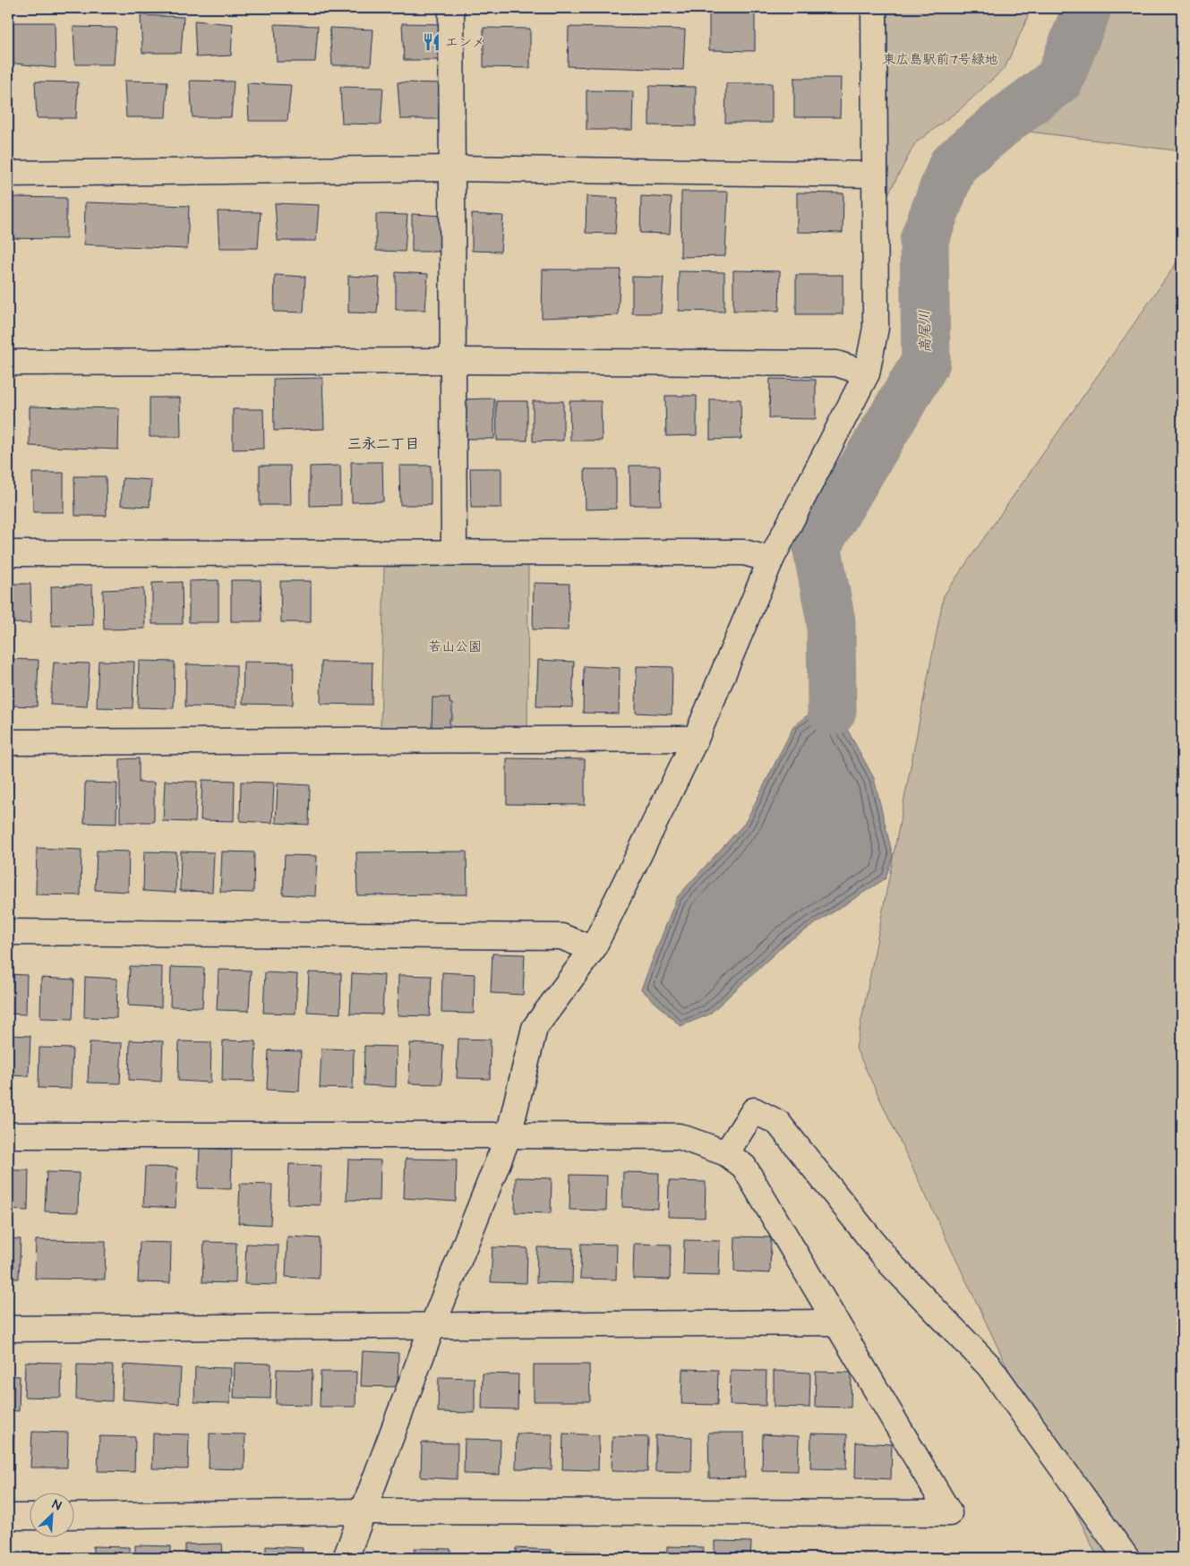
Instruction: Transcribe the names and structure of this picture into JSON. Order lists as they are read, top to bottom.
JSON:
{
  "districts": ["三永二丁目"],
  "water": ["高尾川"],
  "parks": ["東広島駅前7号緑地", "若山公園"],
  "places": {
    "restaurant": ["エンメ"]
  },
  "north": "top right"
}
